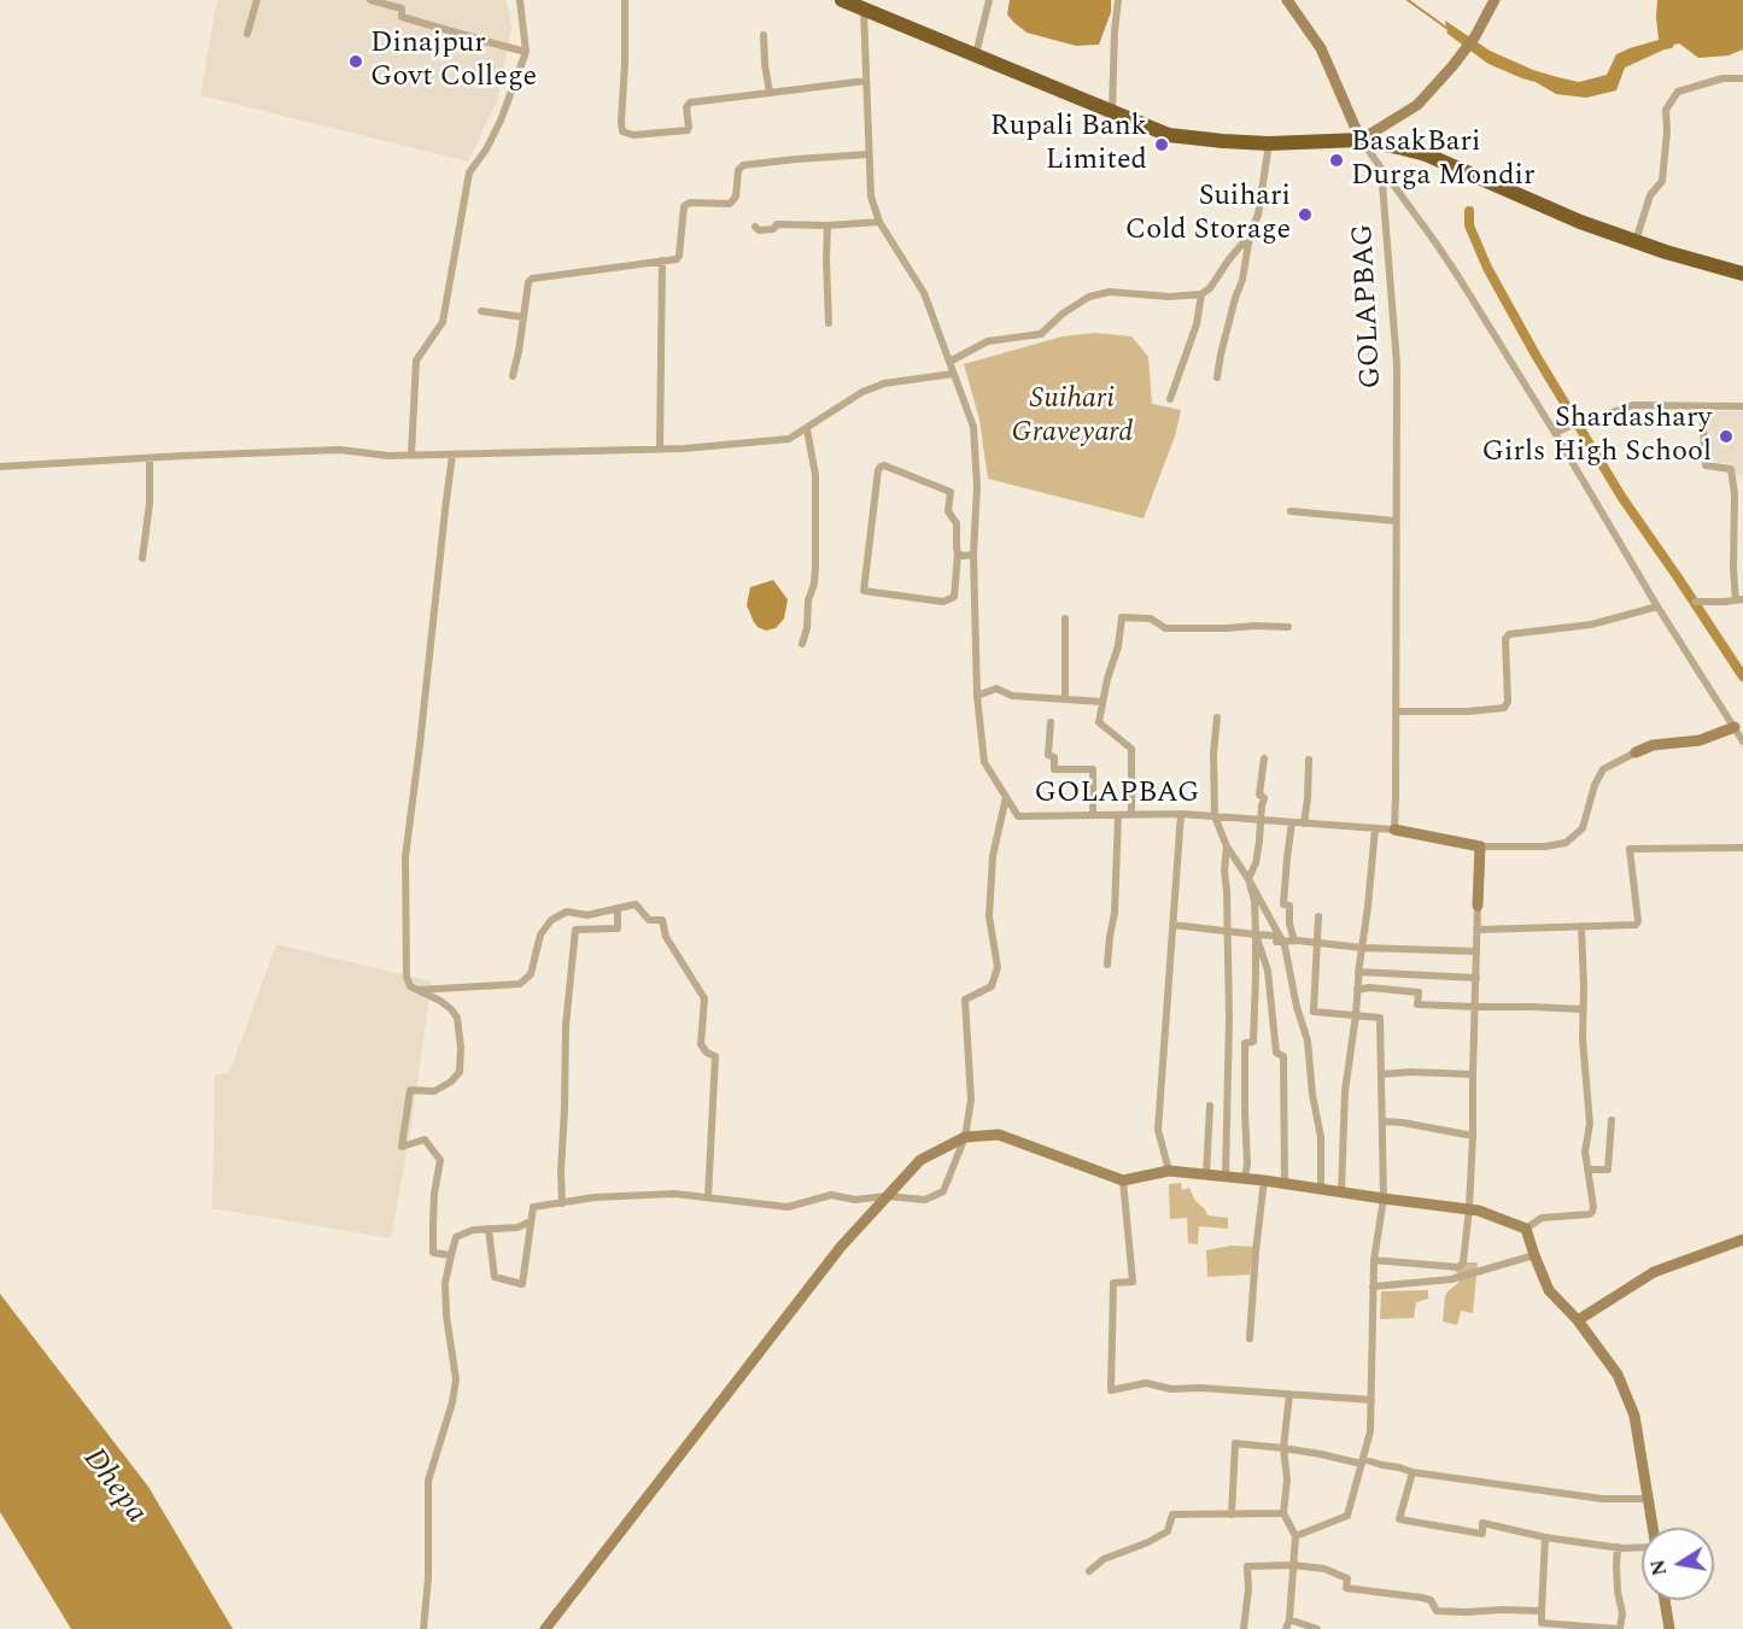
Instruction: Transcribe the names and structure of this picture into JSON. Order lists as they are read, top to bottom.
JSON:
{
  "streets": {
    "street": ["GOLAPBAG"]
  },
  "water": ["Dhepa"],
  "parks": ["Suihari Graveyard"],
  "places": [
    "Dinajpur Govt College",
    "Rupali Bank Limited",
    "BasakBari Durga Mondir",
    "Suihari Cold Storage",
    "Shardashary Girls High School"
  ],
  "north": "left"
}
